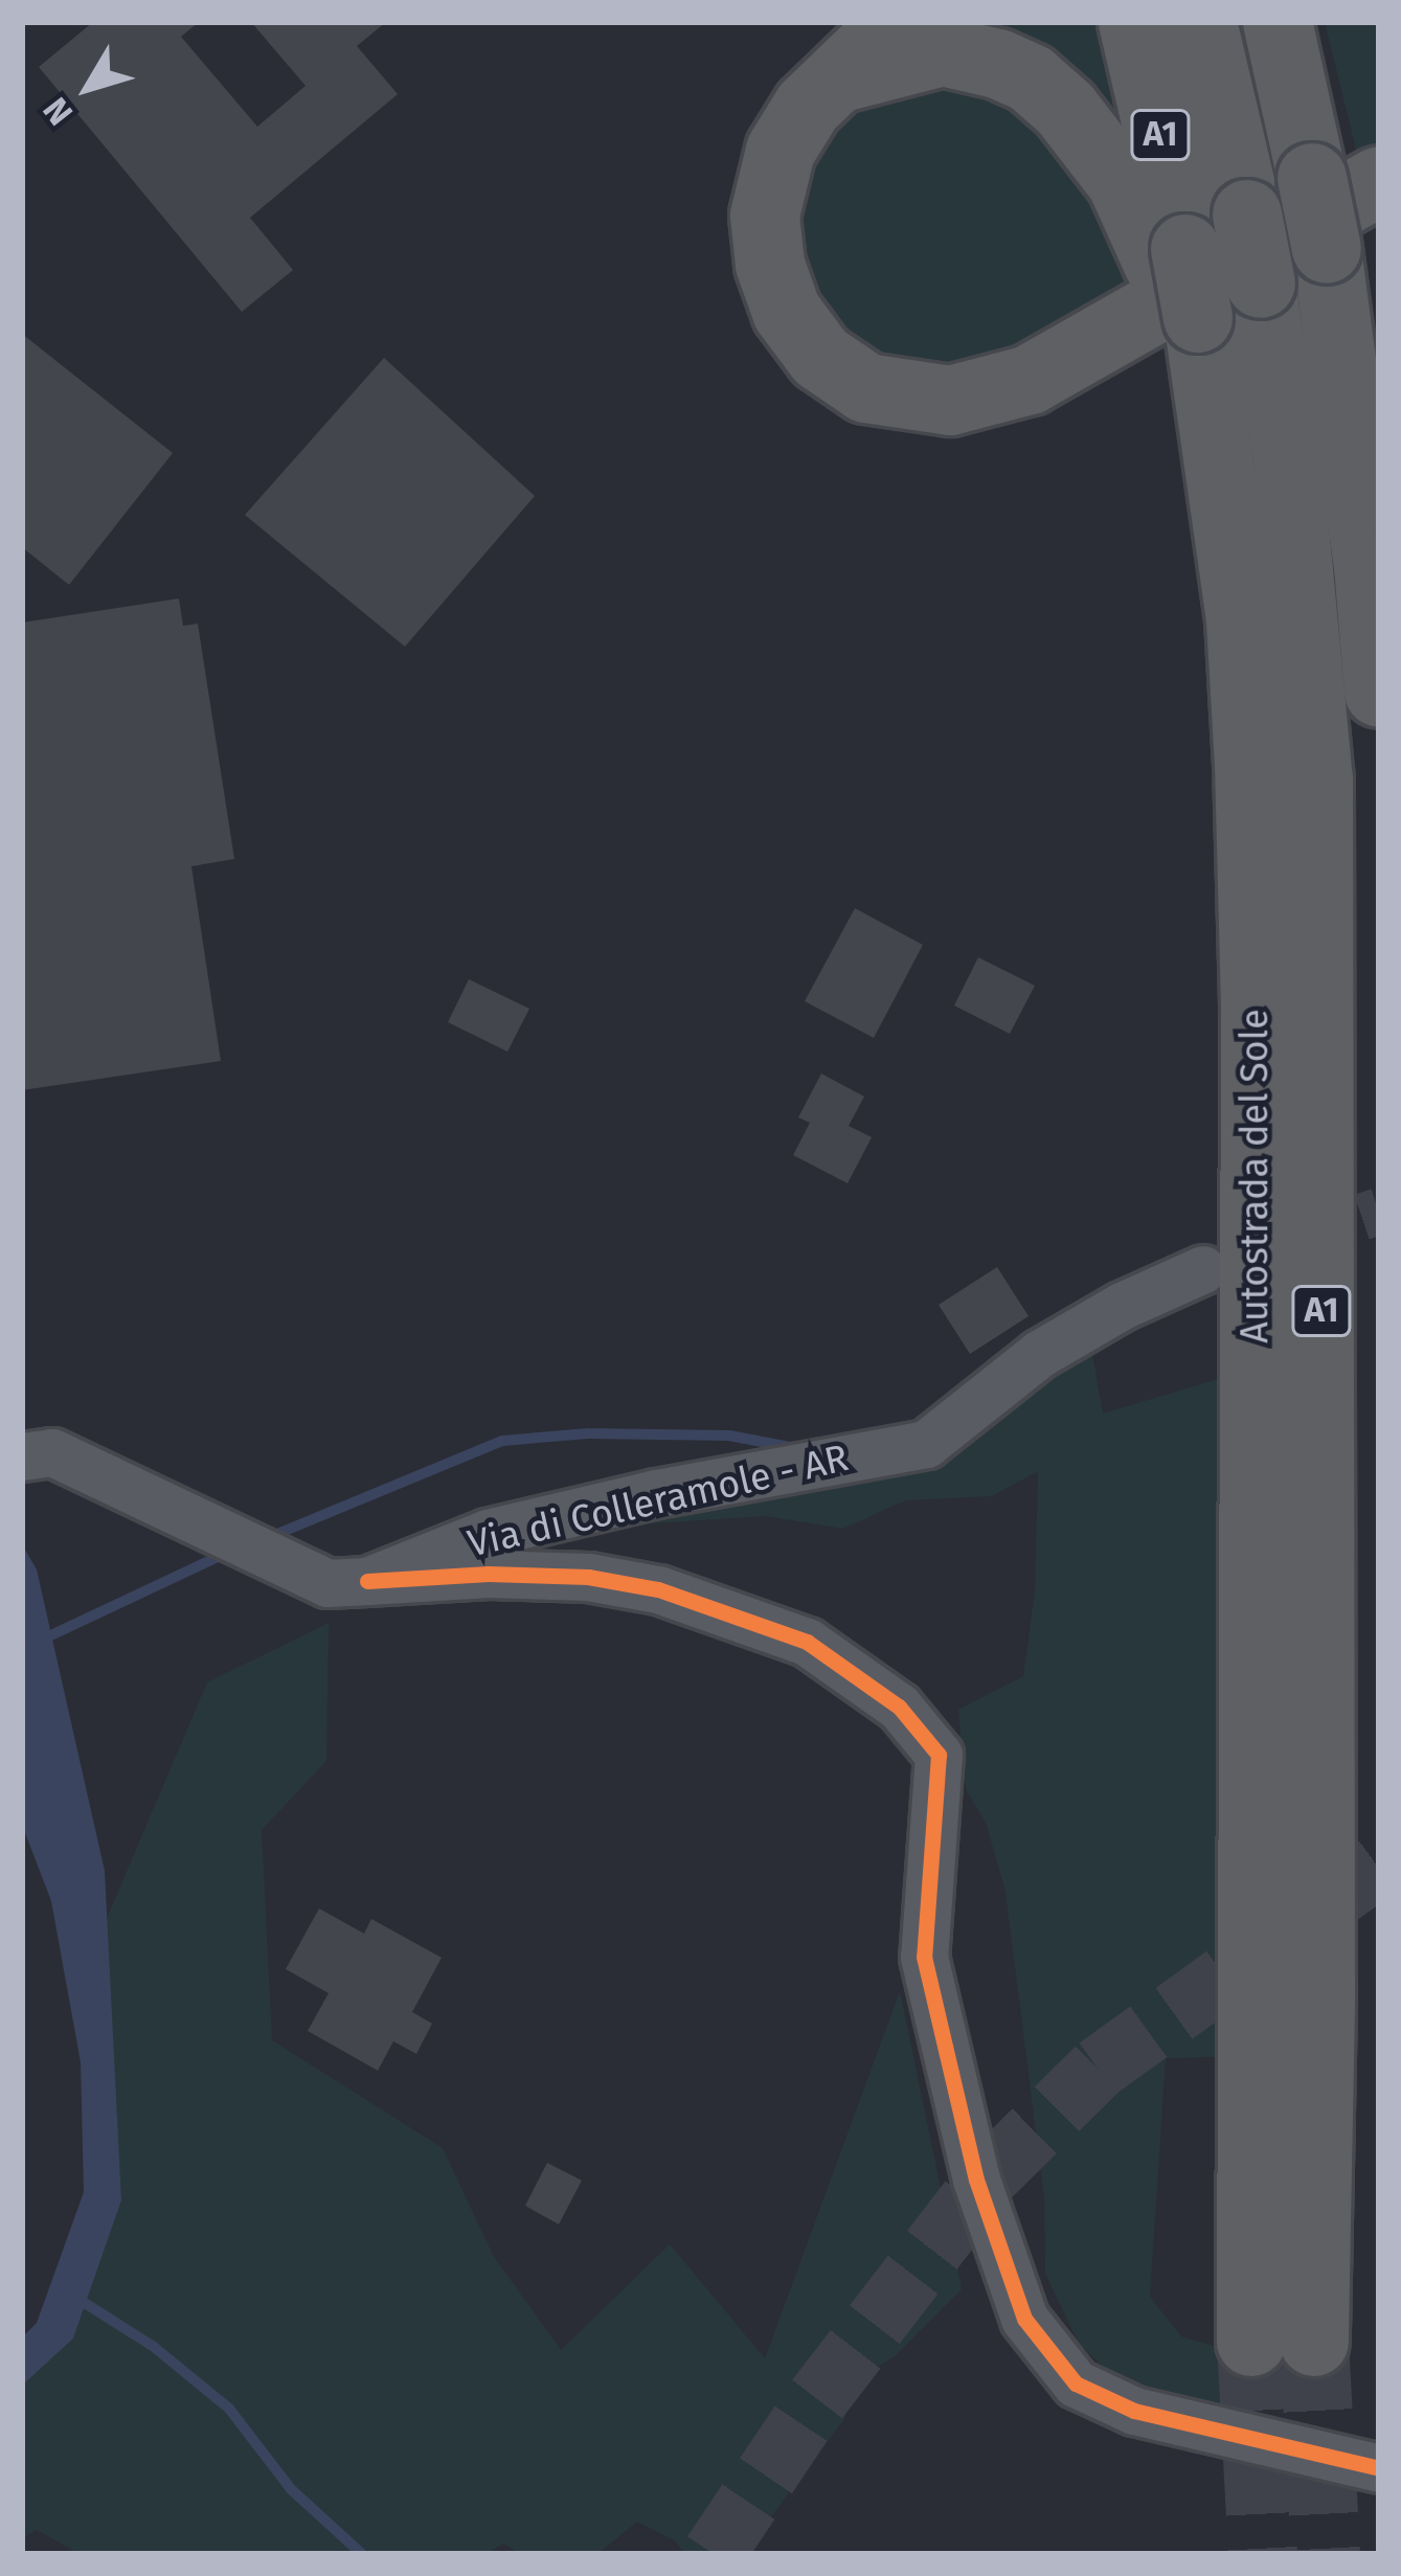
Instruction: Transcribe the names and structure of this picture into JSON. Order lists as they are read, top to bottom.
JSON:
{
  "streets": {
    "highway": ["A1", "Autostrada del Sole"],
    "street": ["Via di Colleramole - AR"]
  },
  "north": "bottom left"
}
